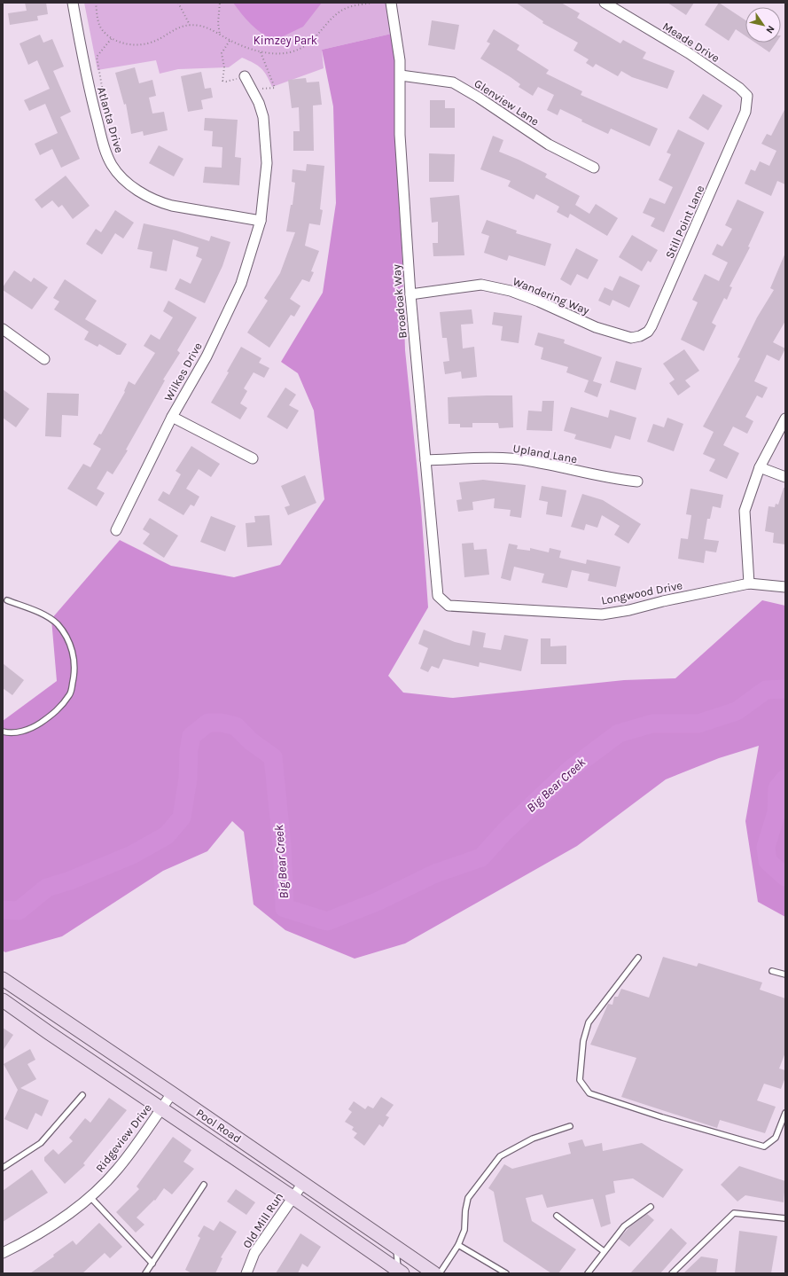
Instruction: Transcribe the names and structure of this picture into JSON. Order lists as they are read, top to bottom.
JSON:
{
  "streets": {
    "main road": ["Pool Road"],
    "street": [
      "Meade Drive",
      "Glenview Lane",
      "Atlanta Drive",
      "Still Point Lane",
      "Wandering Way",
      "Broadoak Way",
      "Wilkes Drive",
      "Upland Lane",
      "Longwood Drive",
      "Ridgeview Drive",
      "Old Mill Run"
    ]
  },
  "crossings": [
    ["Meade Drive", "Still Point Lane"],
    ["Glenview Lane", "Broadoak Way"],
    ["Atlanta Drive", "Wilkes Drive"],
    ["Still Point Lane", "Wandering Way"],
    ["Wandering Way", "Broadoak Way"],
    ["Broadoak Way", "Upland Lane"],
    ["Broadoak Way", "Longwood Drive"],
    ["Pool Road", "Ridgeview Drive"],
    ["Pool Road", "Old Mill Run"]
  ],
  "water": ["Big Bear Creek"],
  "parks": ["Kimzey Park"],
  "north": "bottom right"
}
